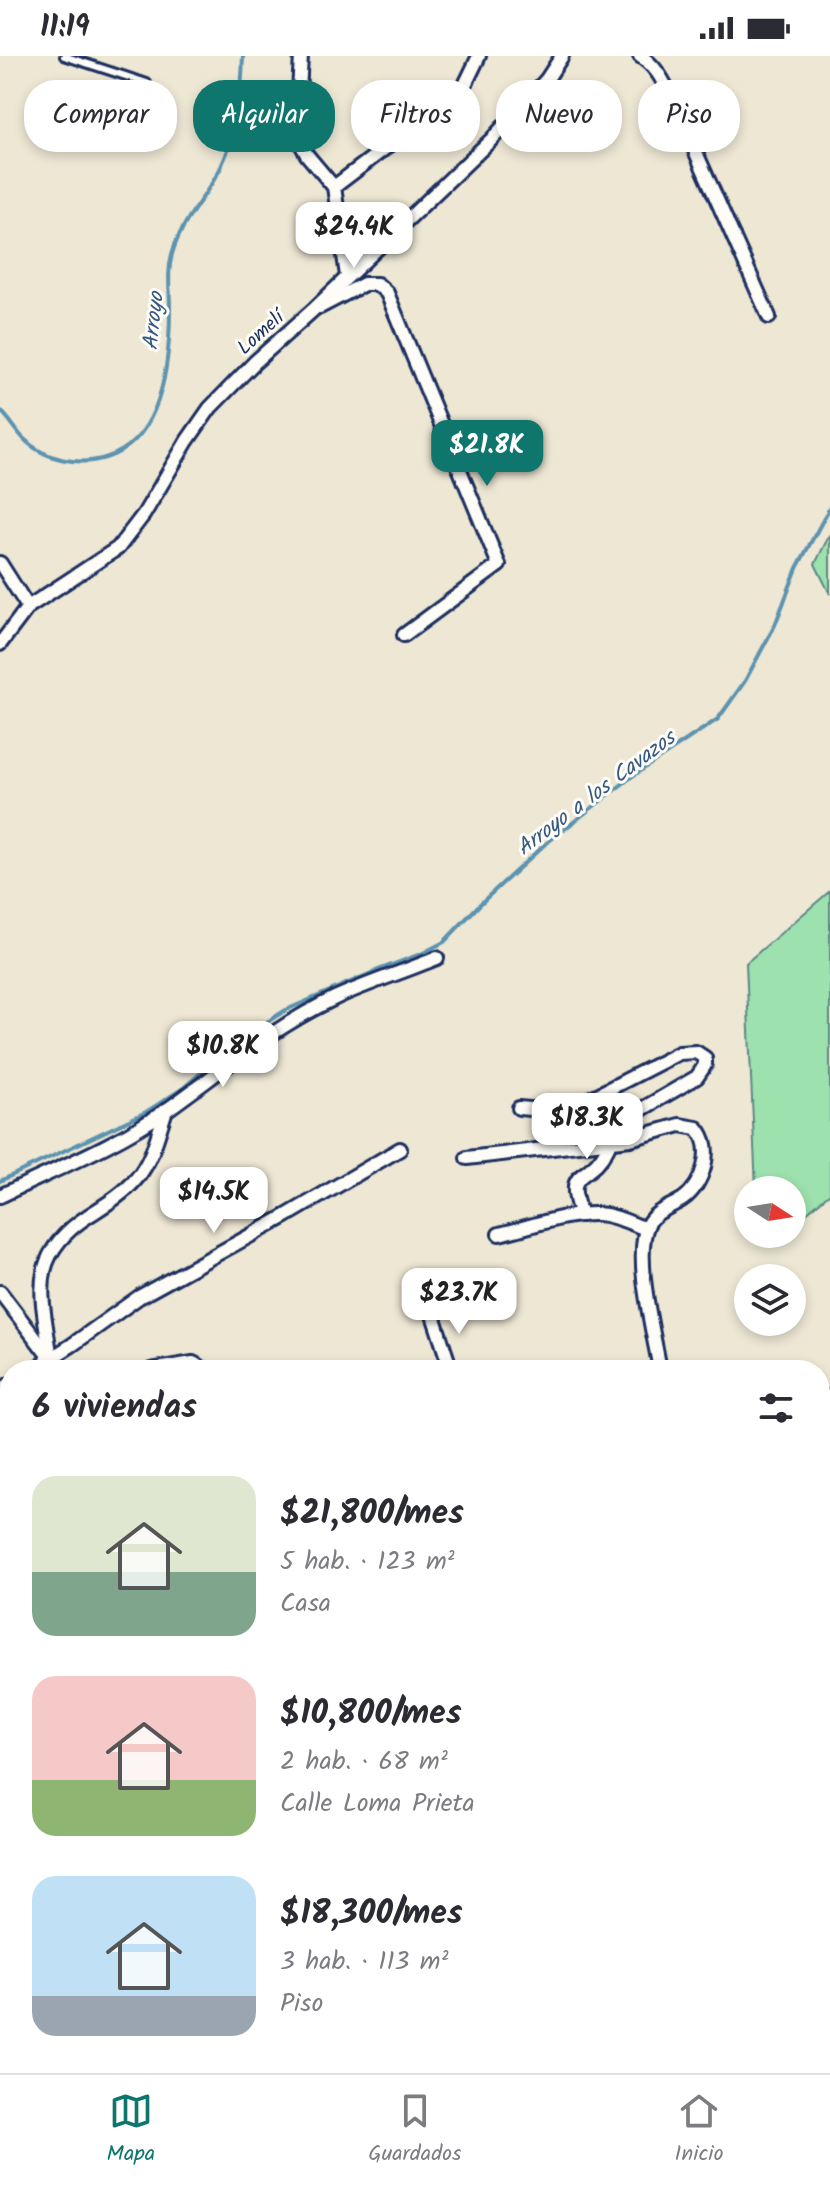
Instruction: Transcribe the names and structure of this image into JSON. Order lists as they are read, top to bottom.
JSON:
{
  "streets": {
    "street": ["Lomelí"]
  },
  "water": ["Arroyo", "Arroyo a los Cavazos"],
  "north": "right",
  "page": {
    "status": "11:19",
    "chip": [
      "Comprar",
      "Alquilar",
      "Filtros",
      "Nuevo",
      "Piso"
    ],
    "price": [
      "$24.4K",
      "$21.8K",
      "$10.8K",
      "$18.3K",
      "$14.5K",
      "$23.7K"
    ],
    "heading": "6 viviendas",
    "list": [
      {
        "name": "$21,800/mes",
        "note": "5 hab. · 123 m² · Casa"
      },
      {
        "name": "$10,800/mes",
        "note": "2 hab. · 68 m² · Calle Loma Prieta"
      },
      {
        "name": "$18,300/mes",
        "note": "3 hab. · 113 m² · Piso"
      }
    ],
    "tabs": ["Mapa", "Guardados", "Inicio"]
  }
}
